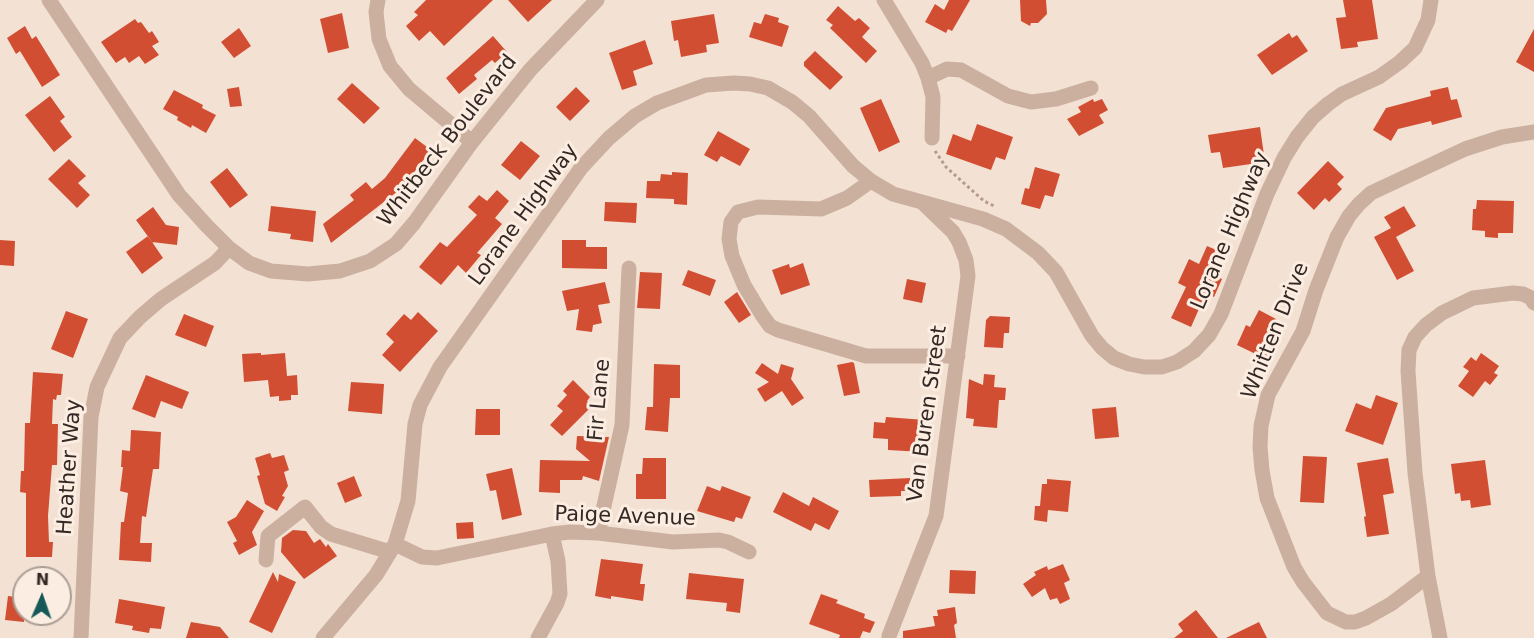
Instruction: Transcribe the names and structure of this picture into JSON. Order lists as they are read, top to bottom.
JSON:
{
  "streets": {
    "street": [
      "Whitbeck Boulevard",
      "Lorane Highway",
      "Whitten Drive",
      "Fir Lane",
      "Van Buren Street",
      "Heather Way",
      "Paige Avenue"
    ]
  },
  "crossings": [
    ["Whitbeck Boulevard", "Heather Way"],
    ["Lorane Highway", "Van Buren Street"],
    ["Lorane Highway", "Paige Avenue"],
    ["Fir Lane", "Paige Avenue"]
  ],
  "north": "top"
}
